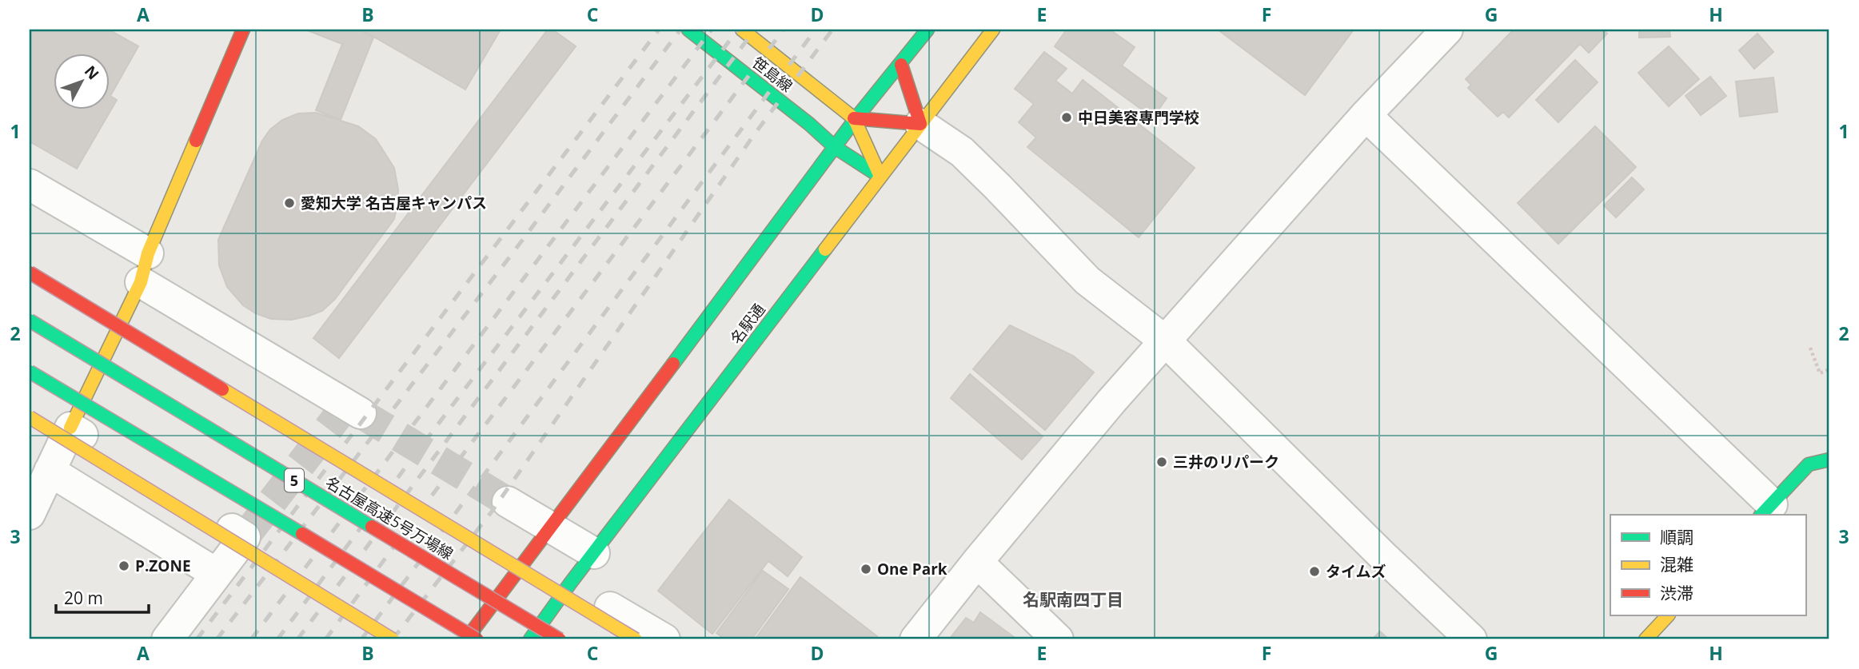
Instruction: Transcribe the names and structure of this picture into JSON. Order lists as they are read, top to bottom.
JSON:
{
  "streets": {
    "main road": [
      "笹島線",
      "名駅通",
      "5",
      "名古屋高速5号万場線"
    ]
  },
  "crossings": [
    ["笹島線", "名駅通"]
  ],
  "districts": ["名駅南四丁目"],
  "places": [
    "中日美容専門学校",
    "愛知大学 名古屋キャンパス",
    "三井のリパーク",
    "P.ZONE",
    "One Park",
    "タイムズ"
  ],
  "legend": ["順調", "混雑", "渋滞"],
  "scale_bar": "20 m",
  "north": "top right",
  "grid": {
    "columns": [
      "A",
      "B",
      "C",
      "D",
      "E",
      "F",
      "G",
      "H"
    ],
    "rows": ["1", "2", "3"]
  }
}
